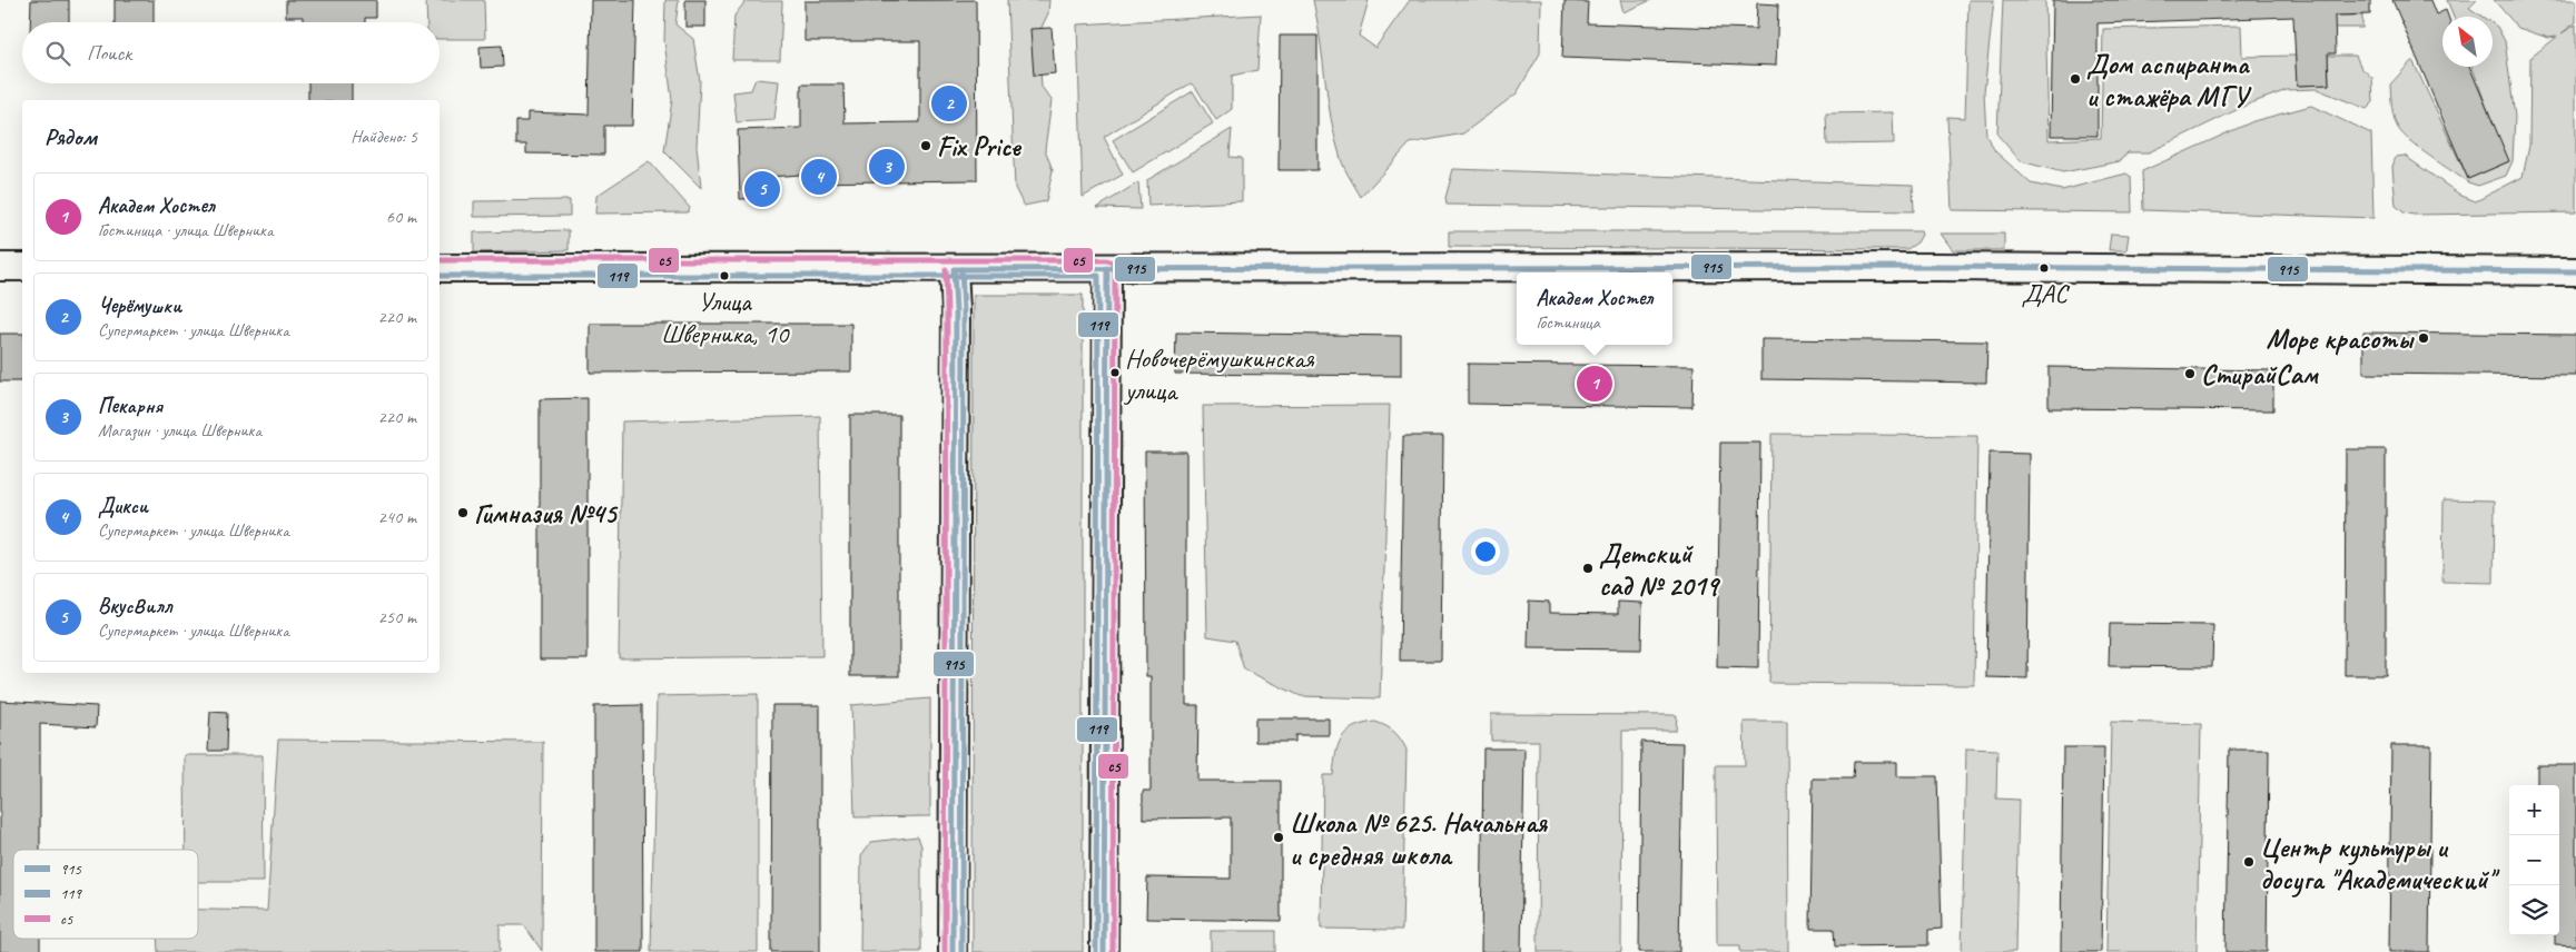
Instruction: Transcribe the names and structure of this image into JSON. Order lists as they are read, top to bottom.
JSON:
{
  "places": [
    "Дом аспиранта и стажёра МГУ",
    "Fix Price",
    "ДАС",
    "Улица Шверника, 10",
    "Море красоты",
    "Новочерёмушкинская улица",
    "СтирайСам",
    "Гимназия №45",
    "Детский сад № 2019",
    "Школа № 625. Начальная и средняя школа",
    "Центр культуры и досуга \"Академический\""
  ],
  "lines": ["transit line с5", "transit line 915", "transit line 119"],
  "legend": ["915", "119", "с5"],
  "north": "top left",
  "page": {
    "search": "Поиск",
    "pins": [
      "2",
      "3",
      "4",
      "5",
      "1"
    ],
    "heading": ["Рядом", "Найдено: 5"],
    "list": [
      {
        "mark": "1",
        "name": "Академ Хостел",
        "note": "Гостиница · улица Шверника",
        "value": "60 m"
      },
      {
        "mark": "2",
        "name": "Черёмушки",
        "note": "Супермаркет · улица Шверника",
        "value": "220 m"
      },
      {
        "mark": "3",
        "name": "Пекарня",
        "note": "Магазин · улица Шверника",
        "value": "220 m"
      },
      {
        "mark": "4",
        "name": "Дикси",
        "note": "Супермаркет · улица Шверника",
        "value": "240 m"
      },
      {
        "mark": "5",
        "name": "ВкусВилл",
        "note": "Супермаркет · улица Шверника",
        "value": "250 m"
      }
    ],
    "popup": ["Академ Хостел", "Гостиница"],
    "map_buttons": ["+", "−"]
  }
}
